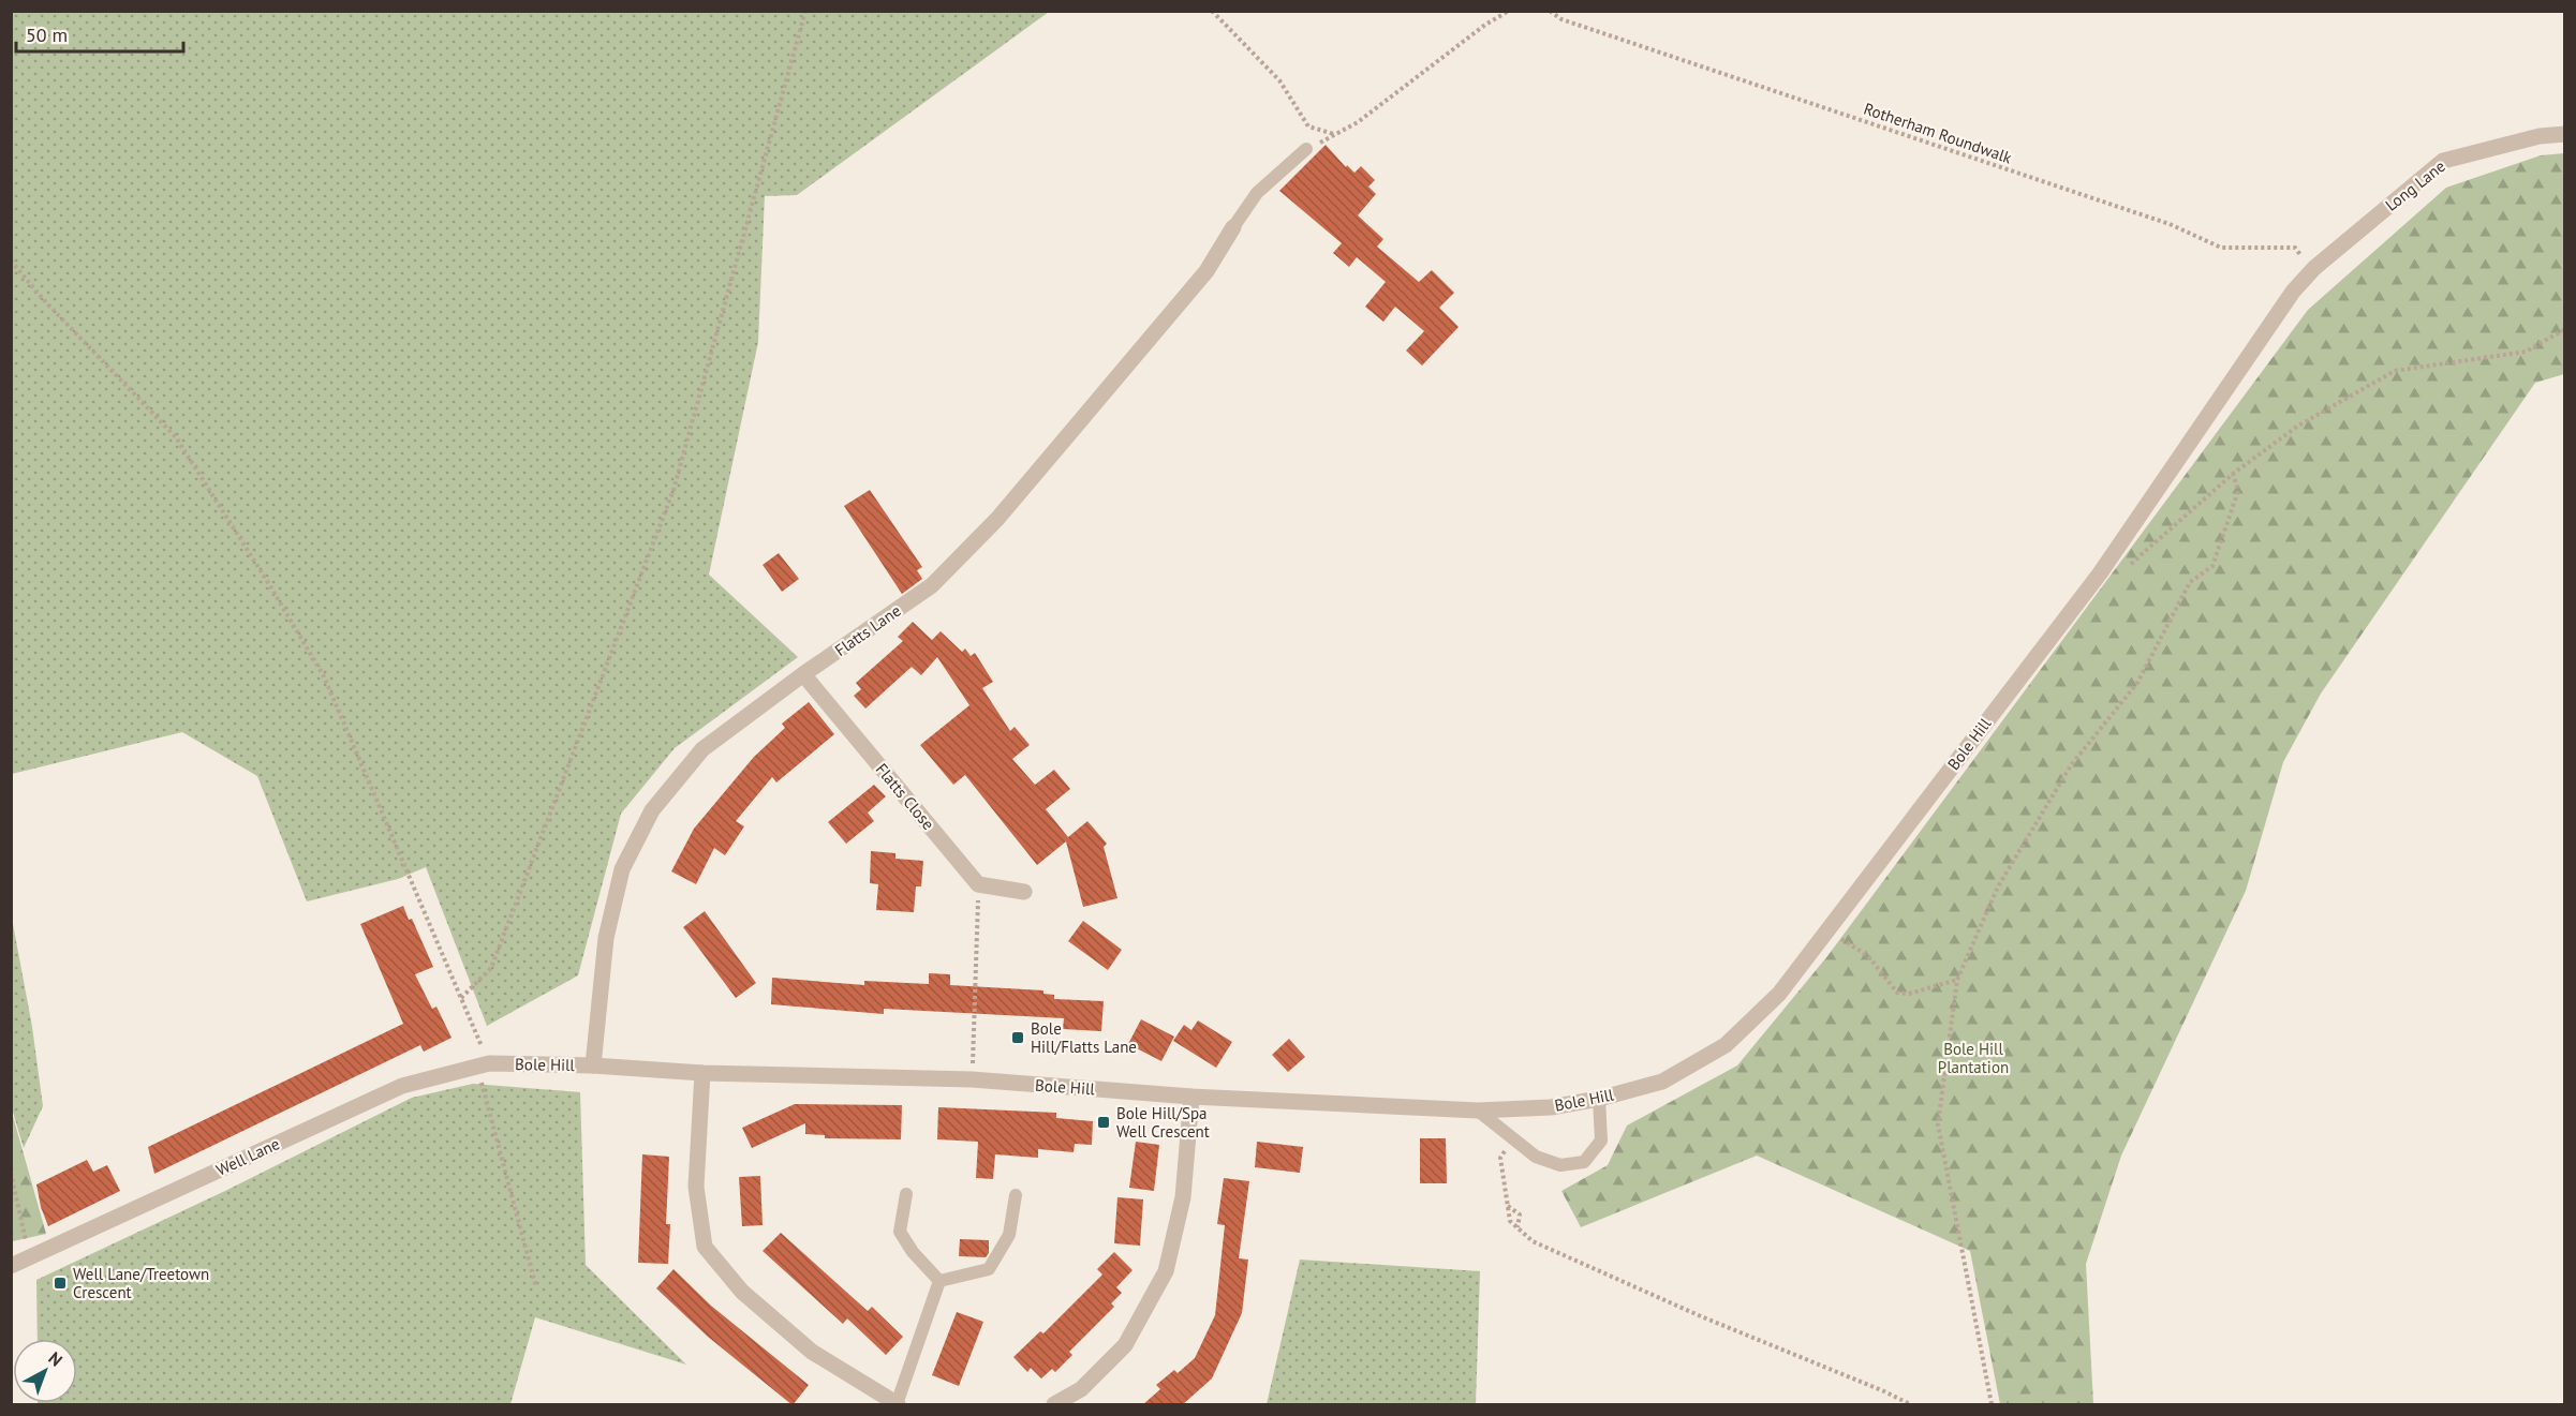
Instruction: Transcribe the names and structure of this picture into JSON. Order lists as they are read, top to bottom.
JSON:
{
  "streets": {
    "street": [
      "Long Lane",
      "Flatts Lane",
      "Bole Hill",
      "Flatts Close",
      "Well Lane"
    ],
    "path": ["Rotherham Roundwalk"]
  },
  "crossings": [
    ["Rotherham Roundwalk", "Long Lane"],
    ["Long Lane", "Bole Hill"],
    ["Flatts Lane", "Bole Hill"],
    ["Flatts Lane", "Flatts Close"],
    ["Bole Hill", "Well Lane"]
  ],
  "parks": ["Bole Hill Plantation"],
  "places": {
    "transit": ["Bole Hill/Flatts Lane", "Bole Hill/Spa Well Crescent", "Well Lane/Treetown Crescent"]
  },
  "scale_bar": "50 m",
  "north": "top right"
}
